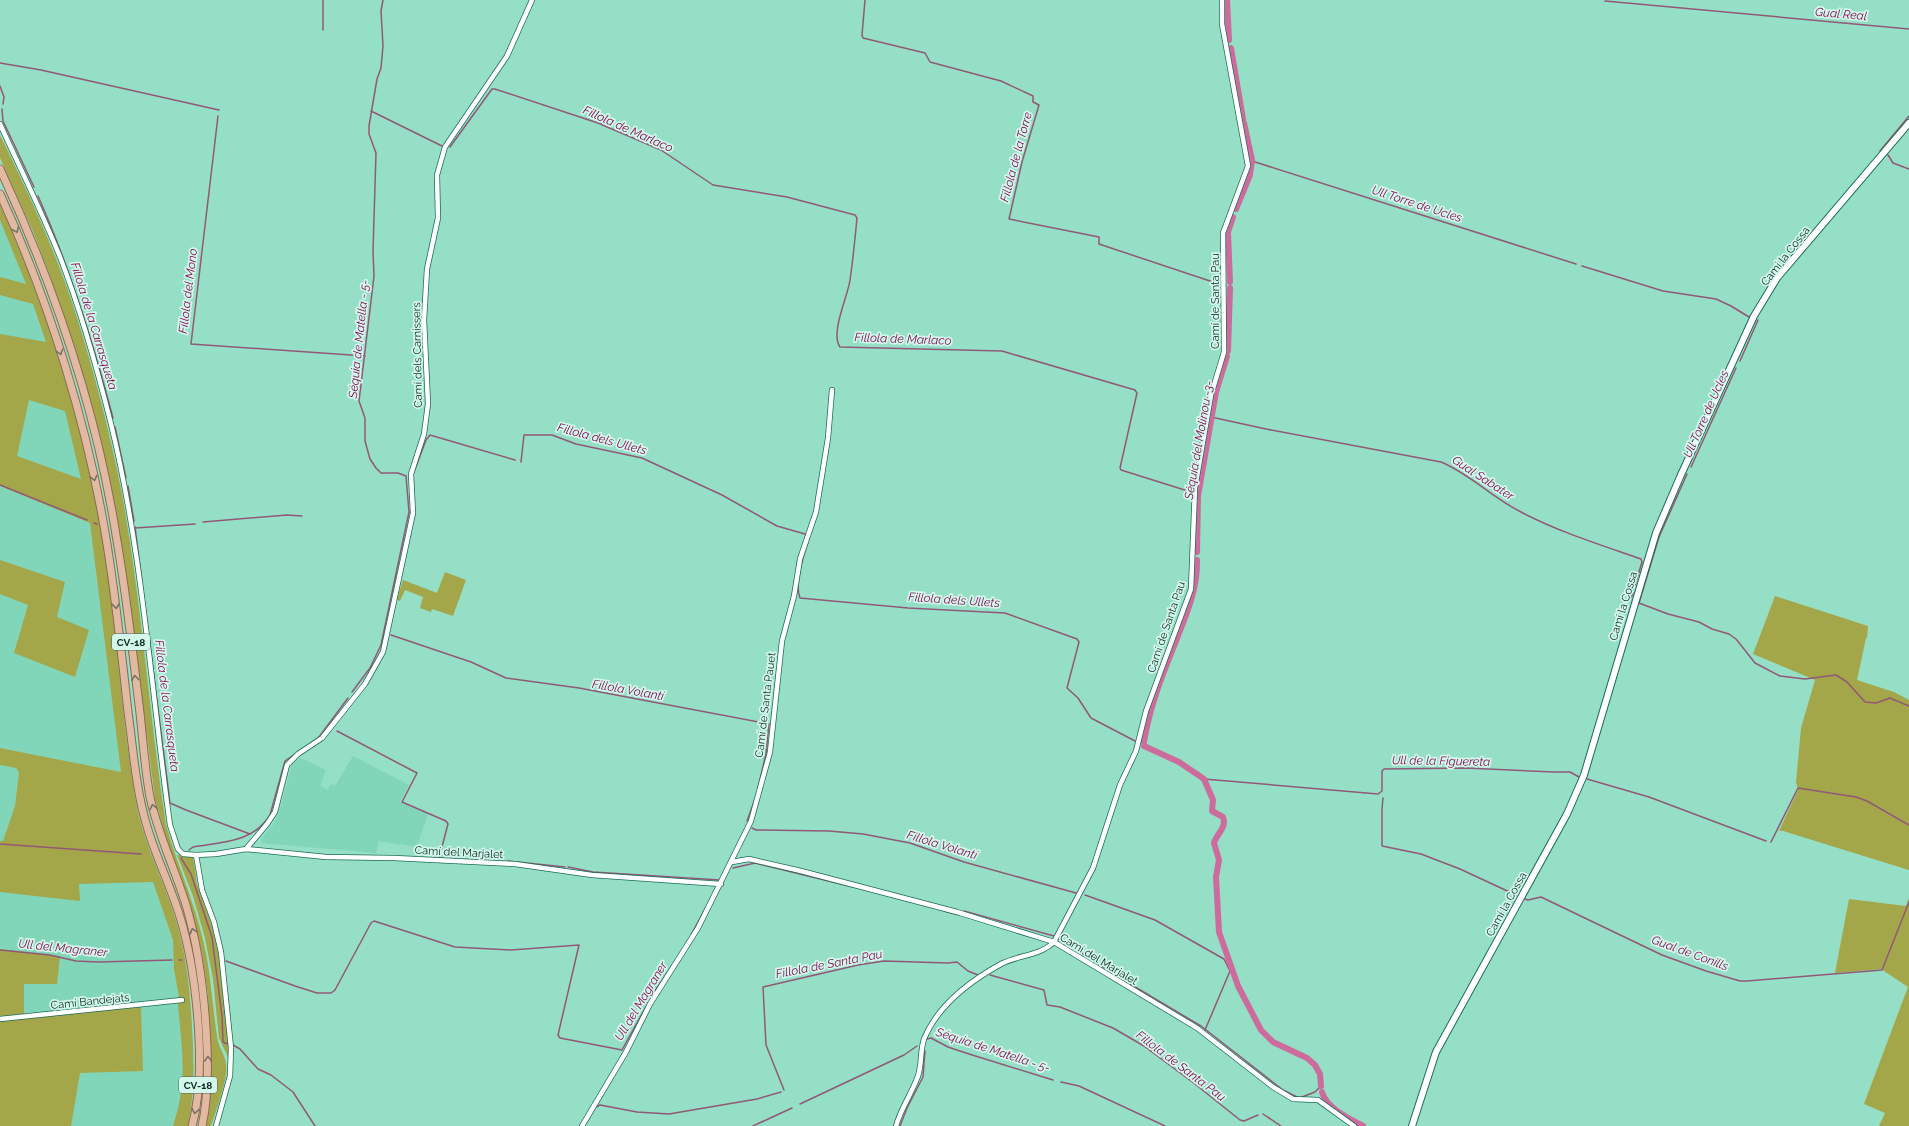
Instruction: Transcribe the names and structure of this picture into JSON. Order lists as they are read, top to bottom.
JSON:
{
  "streets": {
    "main road": ["CV-18"],
    "street": [
      "Camí la Cossa",
      "Camí de Santa Pau",
      "Camí dels Carnissers",
      "Camí de Santa Pauet",
      "Camí del Marjalet",
      "Camí Bandejats"
    ]
  },
  "crossings": [
    ["Camí de Santa Pau", "Camí del Marjalet"],
    ["Camí dels Carnissers", "Camí del Marjalet"],
    ["Camí de Santa Pauet", "Camí del Marjalet"]
  ],
  "water": [
    "Gual Real",
    "Fillola de Marlaco",
    "Fillola de la Torre",
    "Ull Torre de Ucles",
    "Fillola del Mono",
    "Fillola de la Carrasqueta",
    "Séquia de Matella - 5-",
    "Fillola dels Ullets",
    "Séquia del Molinou -3-",
    "Gual Sabater",
    "Fillola Volantí",
    "Ull de la Figuereta",
    "Ull del Magraner",
    "Gual de Conills",
    "Fillola de Santa Pau"
  ]
}
